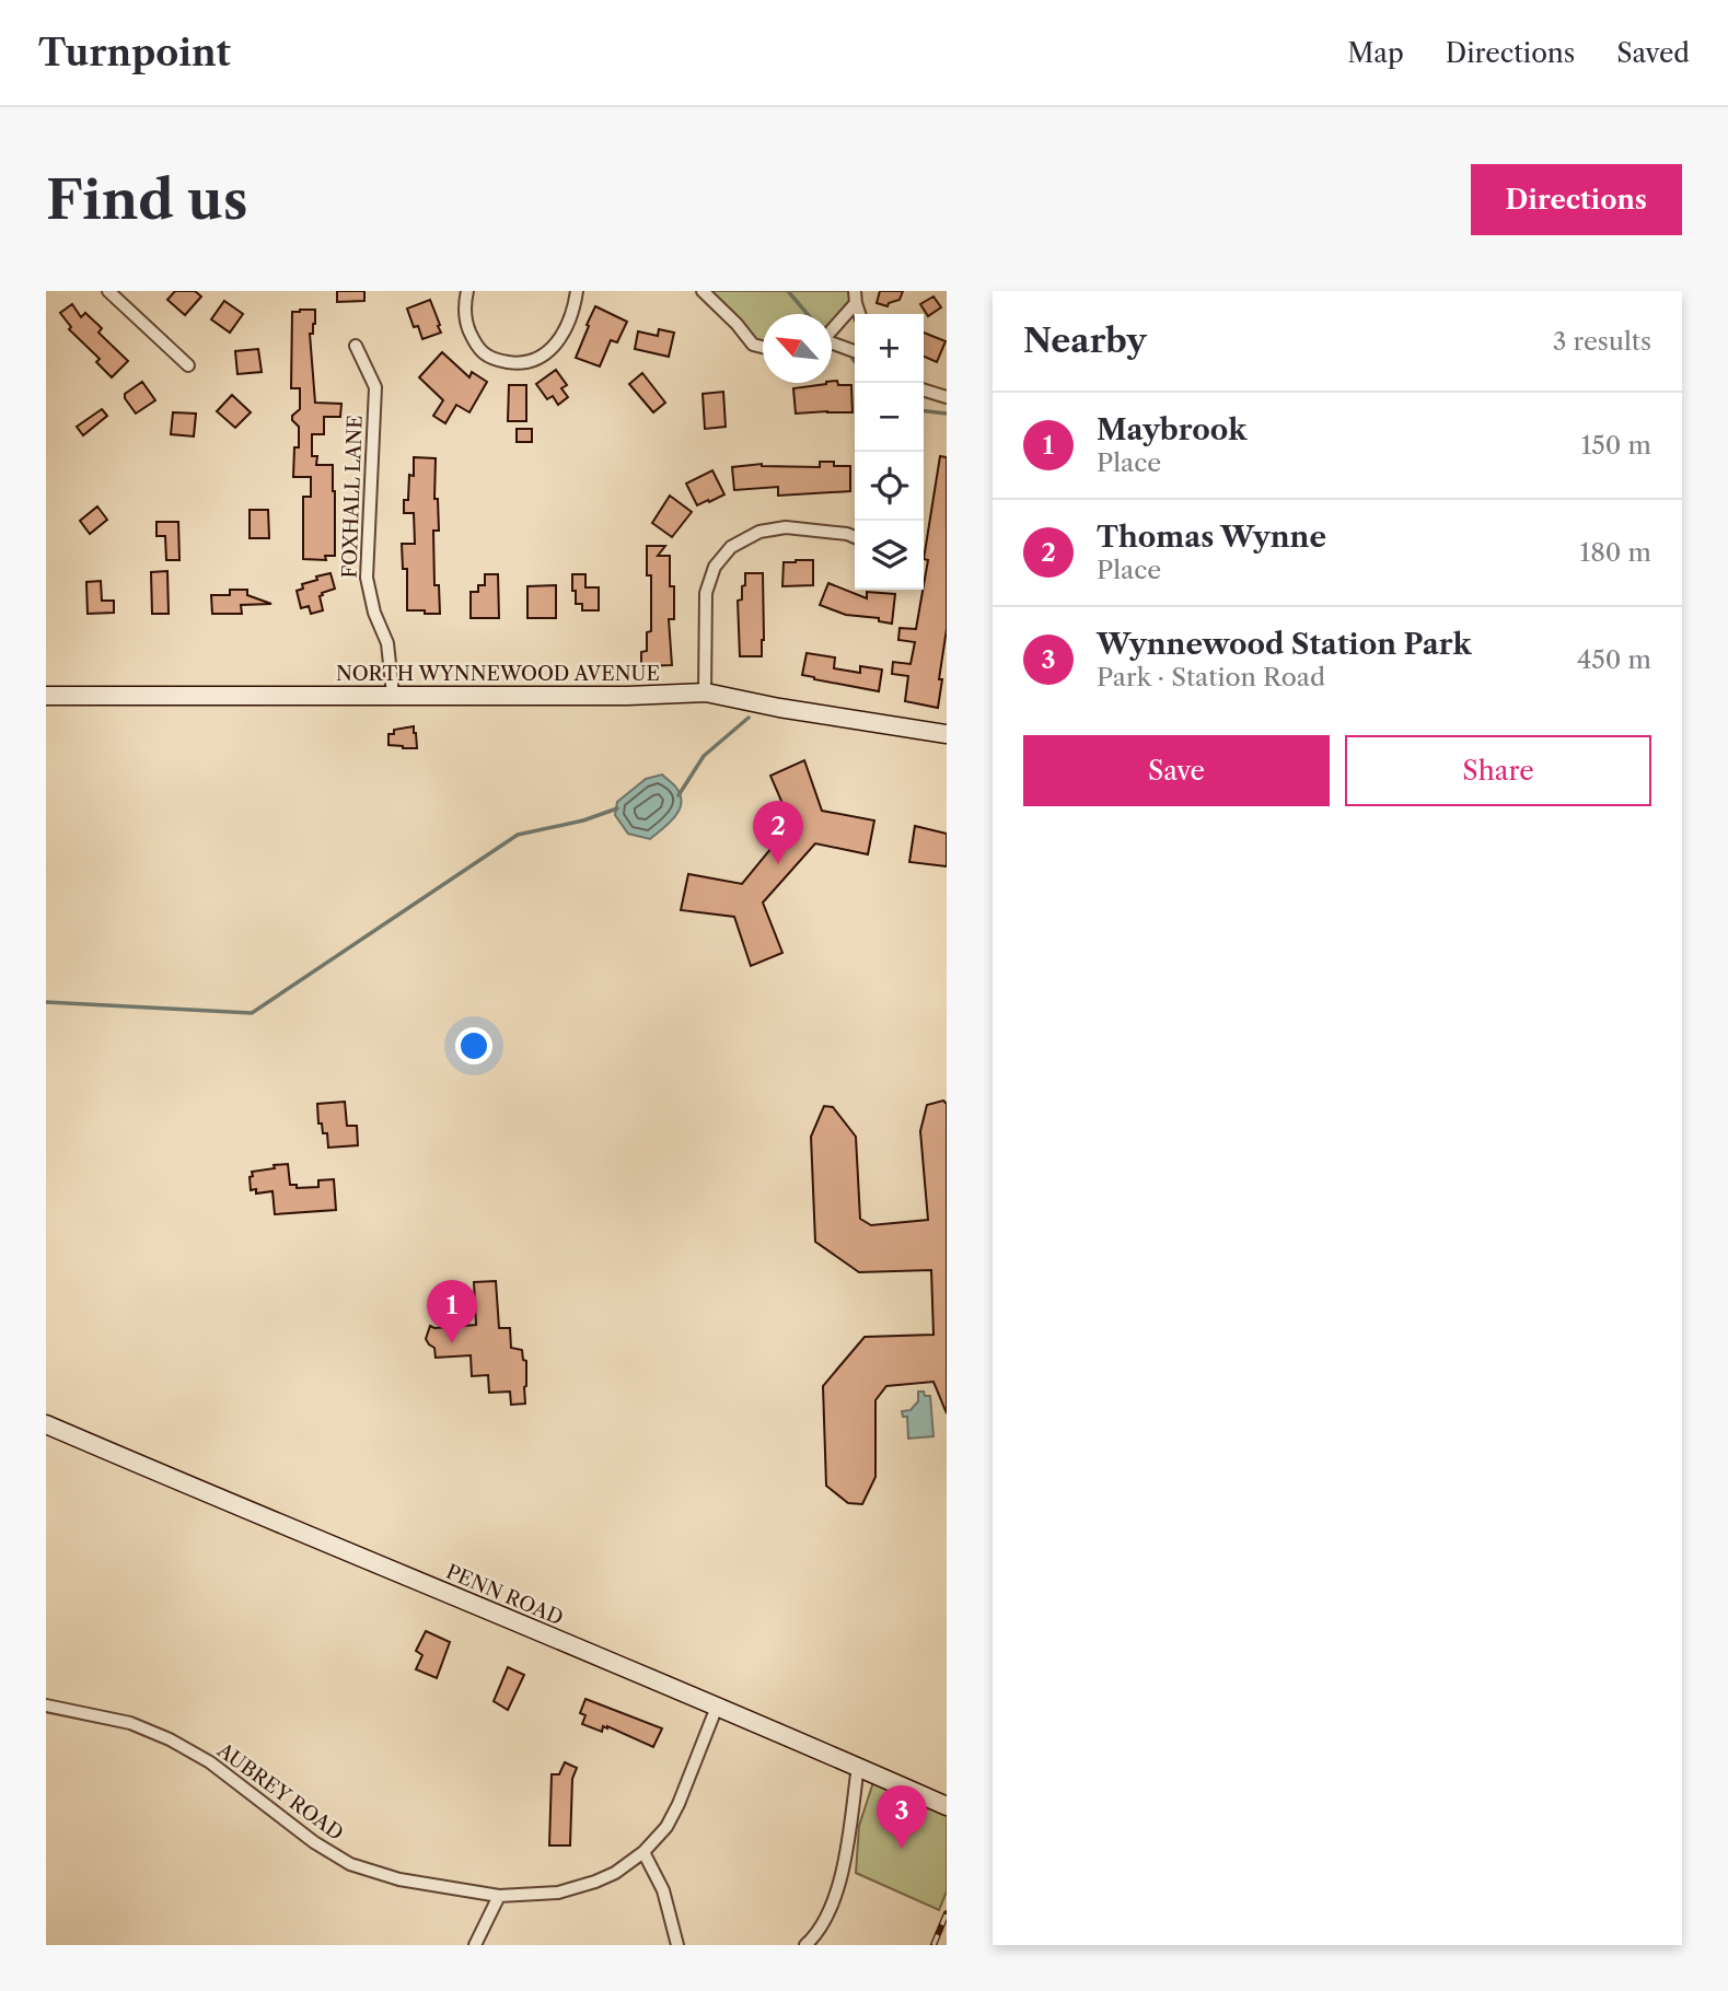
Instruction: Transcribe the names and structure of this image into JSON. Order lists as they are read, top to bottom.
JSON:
{
  "streets": {
    "street": [
      "FOXHALL LANE",
      "NORTH WYNNEWOOD AVENUE",
      "PENN ROAD",
      "AUBREY ROAD"
    ]
  },
  "crossings": [
    ["FOXHALL LANE", "NORTH WYNNEWOOD AVENUE"],
    ["PENN ROAD", "AUBREY ROAD"]
  ],
  "north": "top left",
  "page": {
    "header": "Turnpoint",
    "nav": ["Map", "Directions", "Saved"],
    "buttons": [
      "Directions",
      ["Save", "Share"]
    ],
    "title": "Find us",
    "heading": ["Nearby", "3 results"],
    "map_buttons": ["+", "−"],
    "list": [
      {
        "mark": "1",
        "name": "Maybrook",
        "note": "Place",
        "value": "150 m"
      },
      {
        "mark": "2",
        "name": "Thomas Wynne",
        "note": "Place",
        "value": "180 m"
      },
      {
        "mark": "3",
        "name": "Wynnewood Station Park",
        "note": "Park · Station Road",
        "value": "450 m"
      }
    ],
    "pins": ["2", "1", "3"]
  }
}
